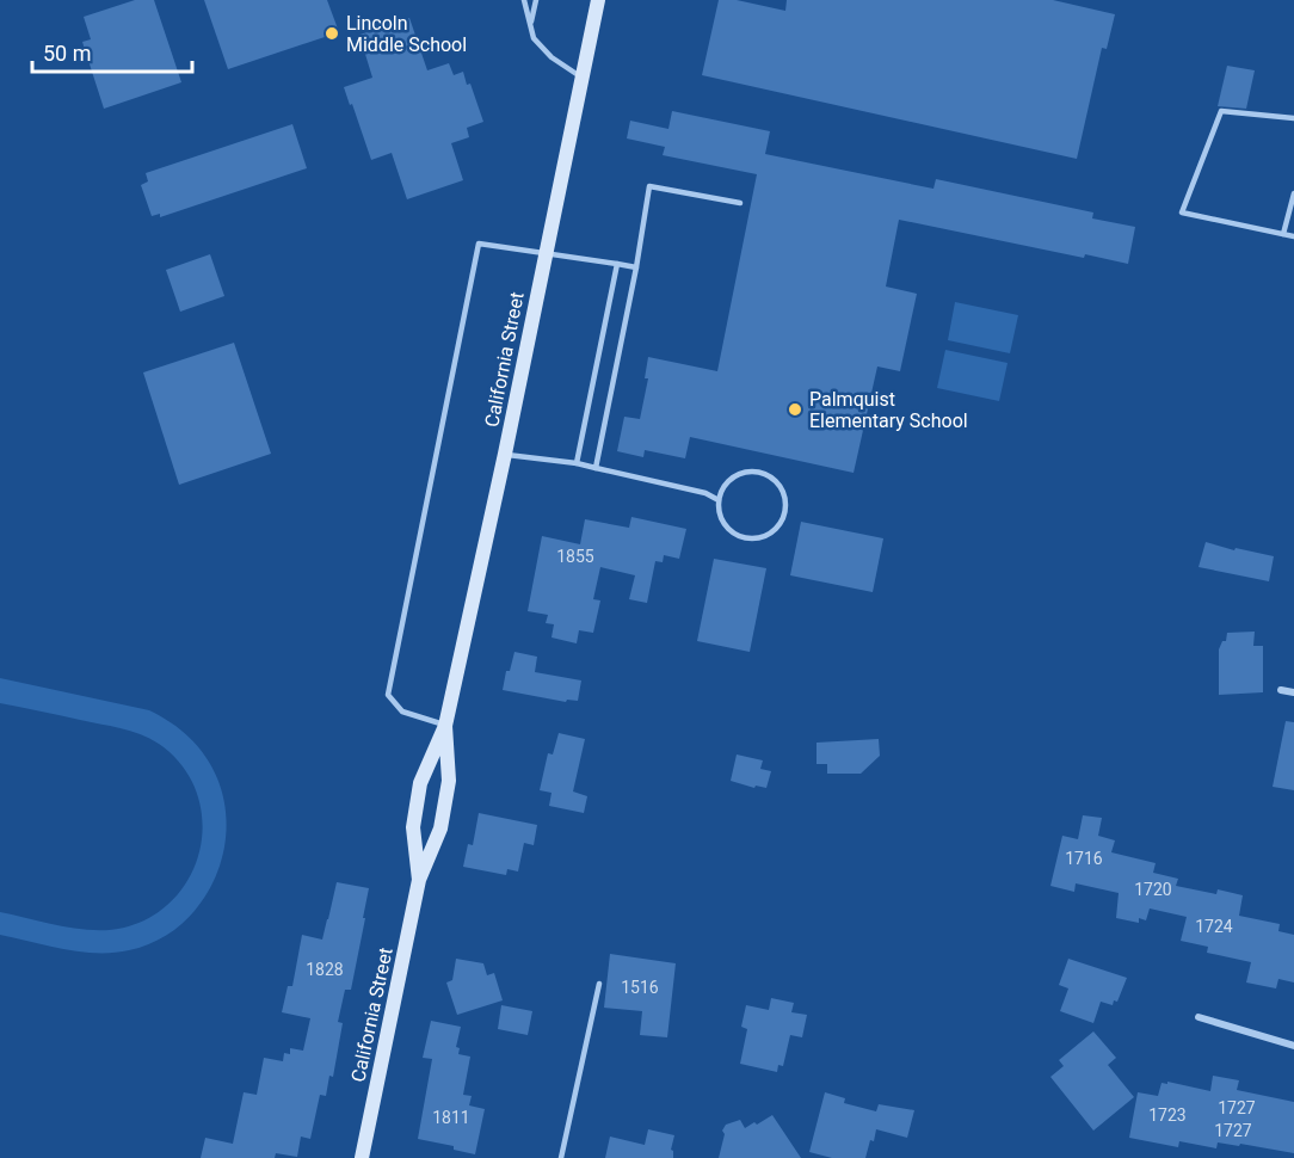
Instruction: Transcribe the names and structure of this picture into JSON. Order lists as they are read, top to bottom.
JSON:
{
  "streets": {
    "main road": ["California Street"]
  },
  "places": ["Lincoln Middle School", "Palmquist Elementary School"],
  "house_numbers": [
    "1855",
    "1716",
    "1720",
    "1724",
    "1828",
    "1516",
    "1727",
    "1723",
    "1811",
    "1727"
  ],
  "scale_bar": "50 m"
}
